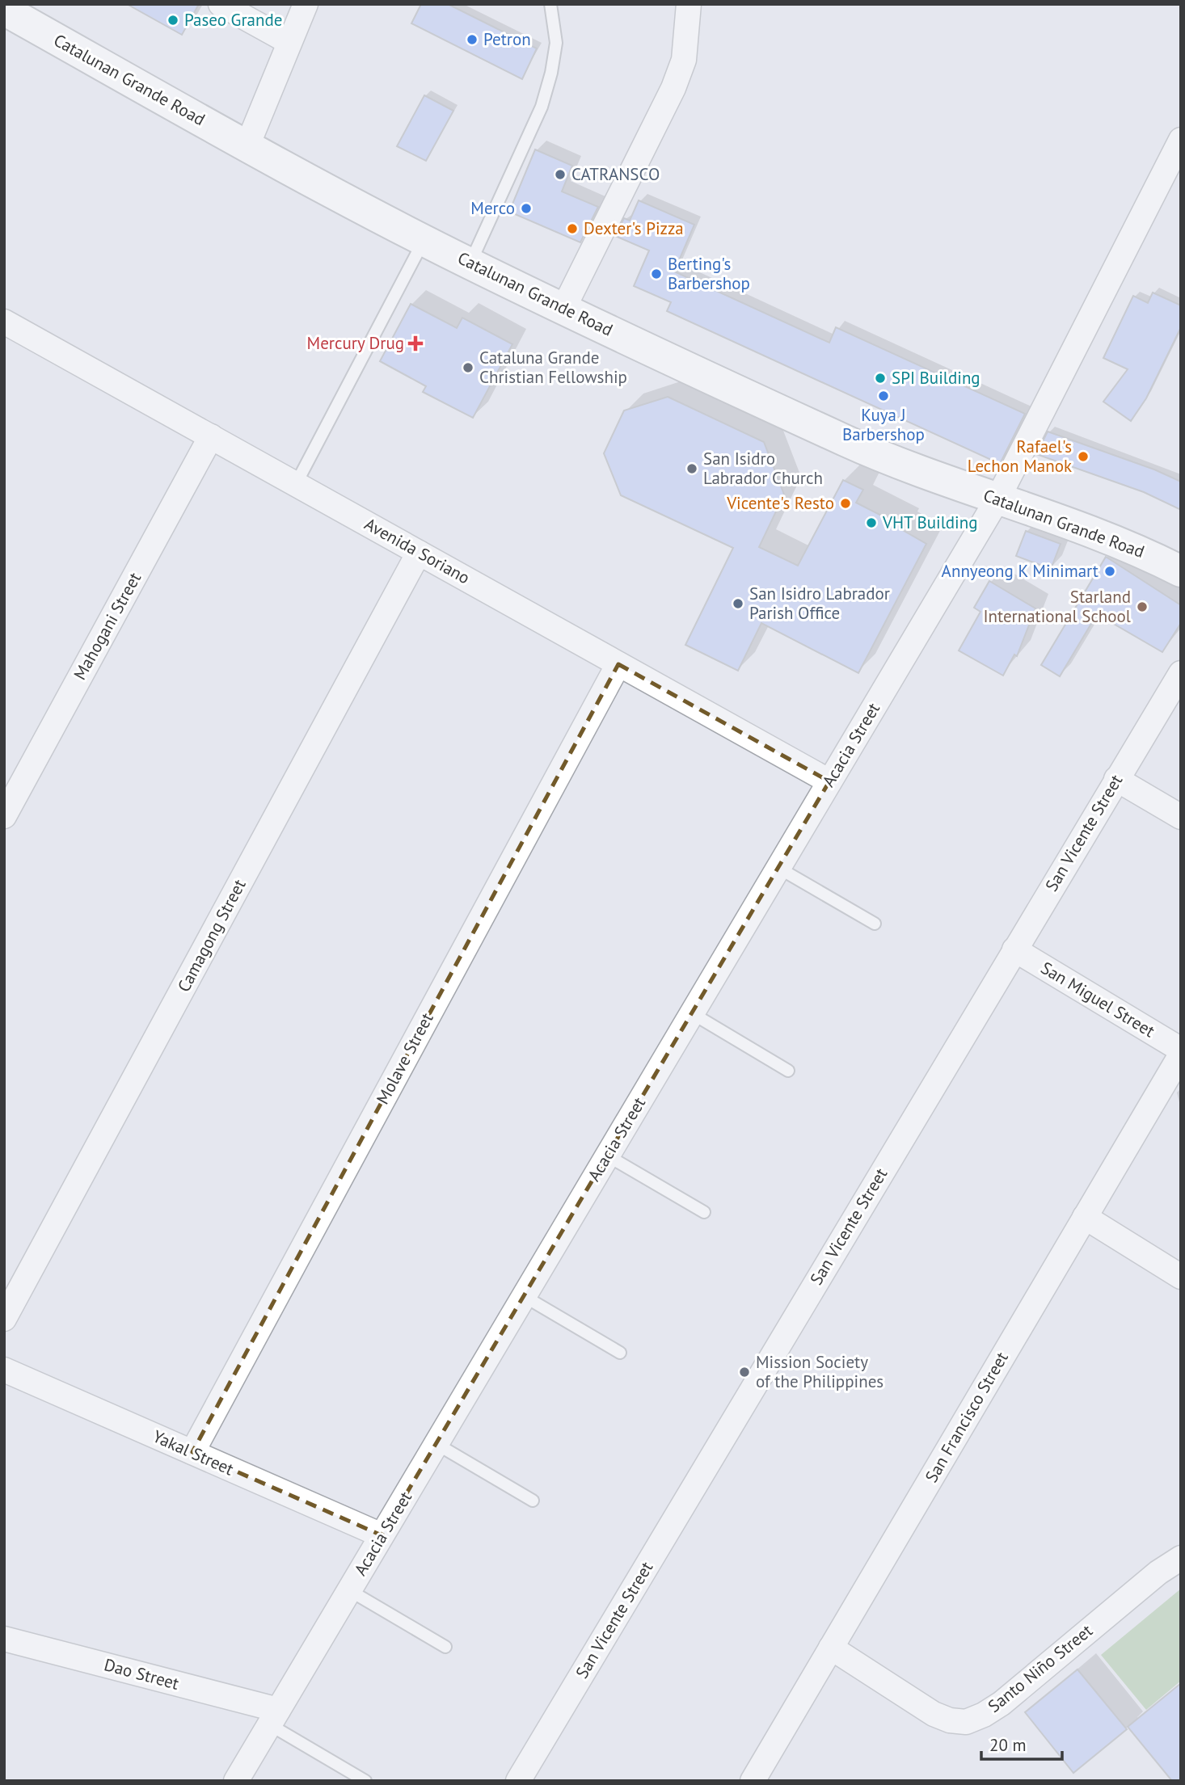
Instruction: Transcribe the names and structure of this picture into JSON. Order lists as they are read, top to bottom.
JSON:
{
  "streets": {
    "main road": ["Catalunan Grande Road"],
    "street": [
      "Avenida Soriano",
      "Mahogani Street",
      "Acacia Street",
      "San Vicente Street",
      "Camagong Street",
      "San Miguel Street",
      "Molave Street",
      "San Francisco Street",
      "Yakal Street",
      "Santo Niño Street",
      "Dao Street"
    ]
  },
  "crossings": [
    ["Catalunan Grande Road", "Acacia Street"],
    ["Avenida Soriano", "Mahogani Street"],
    ["Avenida Soriano", "Acacia Street"],
    ["Avenida Soriano", "Camagong Street"],
    ["Avenida Soriano", "Molave Street"],
    ["Acacia Street", "Yakal Street"],
    ["Acacia Street", "Dao Street"],
    ["San Vicente Street", "San Miguel Street"],
    ["Molave Street", "Yakal Street"],
    ["San Francisco Street", "Santo Niño Street"]
  ],
  "places": {
    "other": [
      "Paseo Grande",
      "Petron",
      "CATRANSCO",
      "Merco",
      "Dexter's Pizza",
      "Berting's Barbershop",
      "Cataluna Grande Christian Fellowship",
      "SPI Building",
      "Kuya J Barbershop",
      "Rafael's Lechon Manok",
      "San Isidro Labrador Church",
      "Vicente's Resto",
      "VHT Building",
      "Annyeong K Minimart",
      "San Isidro Labrador Parish Office",
      "Starland International School",
      "Mission Society of the Philippines"
    ],
    "health": ["Mercury Drug"]
  },
  "scale_bar": "20 m"
}
